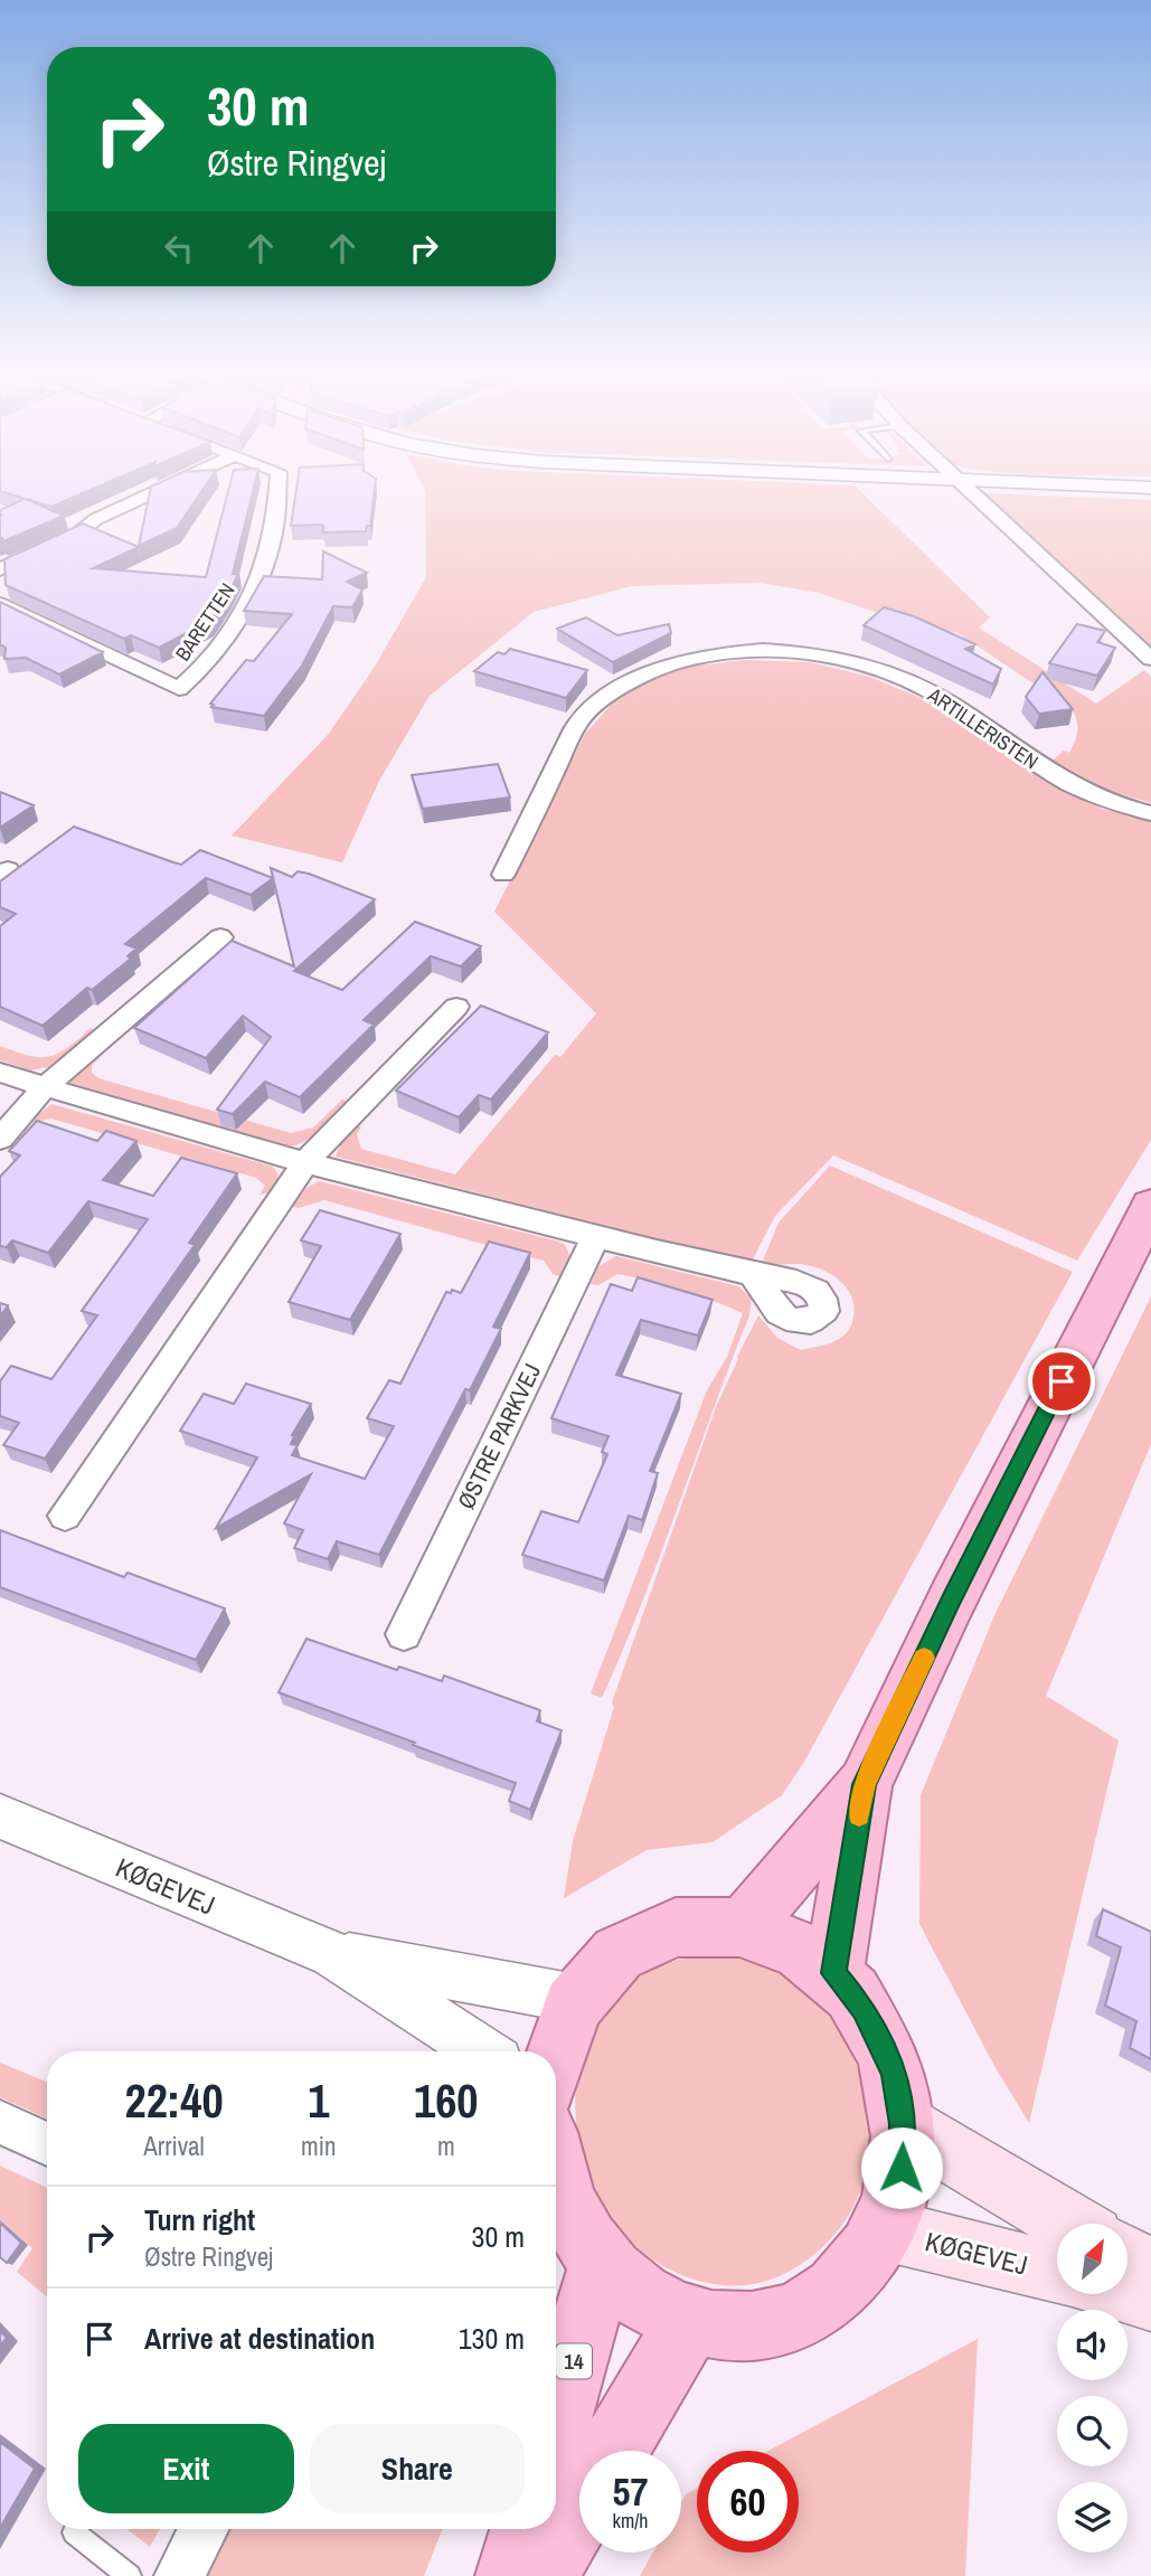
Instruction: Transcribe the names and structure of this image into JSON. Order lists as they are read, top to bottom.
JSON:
{
  "streets": {
    "main road": ["KØGEVEJ", "14"],
    "street": ["BARETTEN", "ARTILLERISTEN", "ØSTRE PARKVEJ"]
  },
  "north": "top right",
  "page": {
    "turn": ["30 m", "Østre Ringvej"],
    "eta": [
      "22:40",
      "Arrival",
      "1",
      "min",
      "160",
      "m"
    ],
    "list": [
      {
        "name": "Turn right",
        "note": "Østre Ringvej",
        "value": "30 m"
      },
      {
        "name": "Arrive at destination",
        "value": "130 m"
      }
    ],
    "buttons": ["Exit", "Share"],
    "speed": "57 km/h",
    "limit": "60"
  }
}
